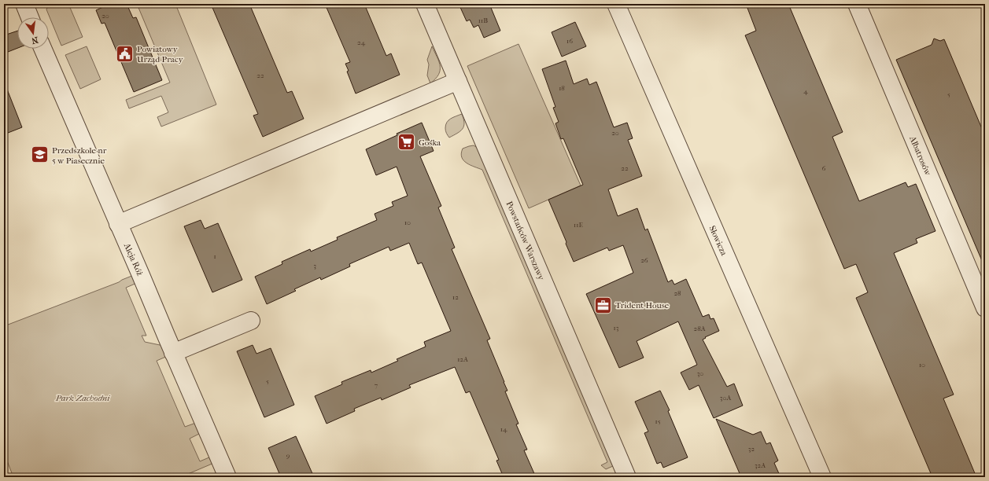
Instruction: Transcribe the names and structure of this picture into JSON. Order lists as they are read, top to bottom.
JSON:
{
  "streets": {
    "street": [
      "Albatrosów",
      "Powstańców Warszawy",
      "Słowicza",
      "Aleja Róż"
    ]
  },
  "parks": ["Park Zachodni"],
  "places": {
    "public building": ["Powiatowy Urząd Pracy"],
    "supermarket": ["Gośka"],
    "school or university": ["Przedszkole nr 5 w Piasecznie"],
    "office": ["Trident House"]
  },
  "house_numbers": [
    "20",
    "11B",
    "16",
    "24",
    "22",
    "18",
    "4",
    "5",
    "20",
    "22",
    "6",
    "10",
    "11E",
    "1",
    "26",
    "3",
    "28",
    "12",
    "13",
    "28A",
    "12A",
    "10",
    "30",
    "5",
    "7",
    "30A",
    "15",
    "14",
    "32",
    "9",
    "32A"
  ],
  "north": "bottom"
}
